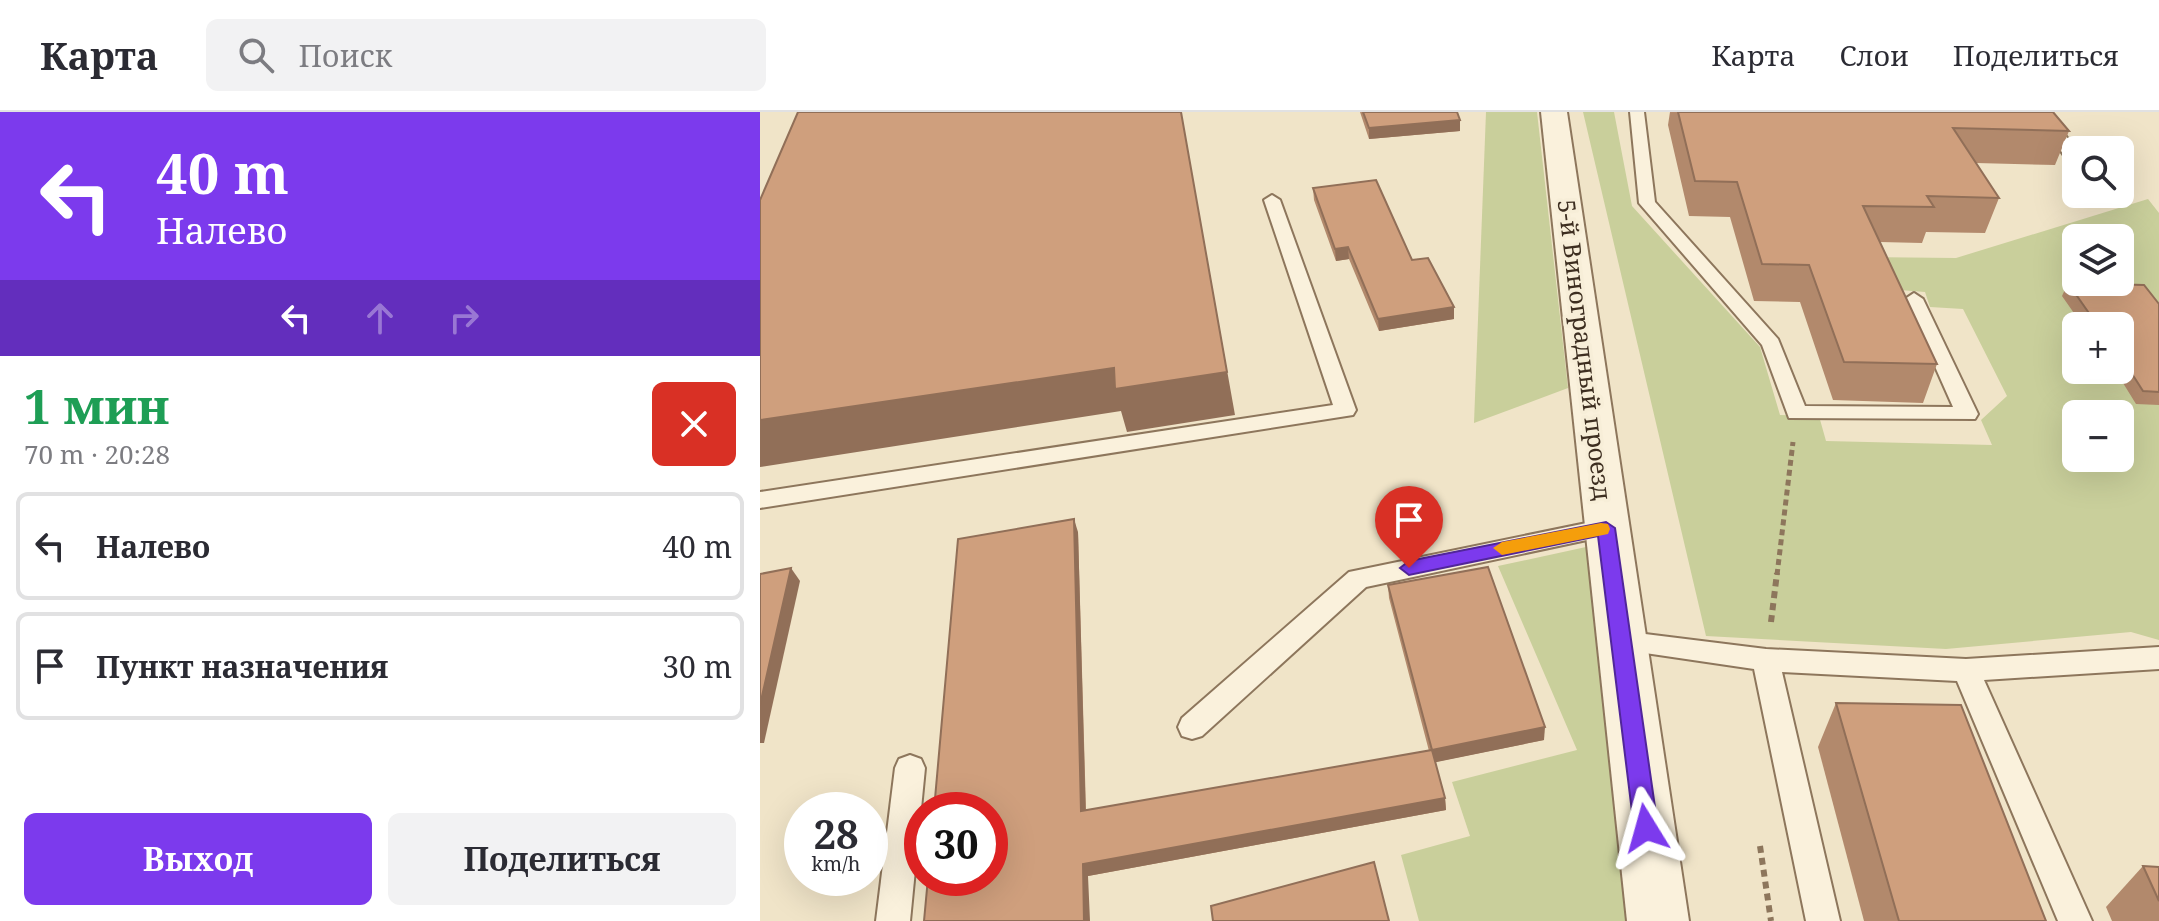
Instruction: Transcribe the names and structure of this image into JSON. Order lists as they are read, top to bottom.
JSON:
{
  "streets": {
    "street": ["5-й Виноградный проезд"]
  },
  "page": {
    "header": "Карта",
    "search": "Поиск",
    "nav": ["Карта", "Слои", "Поделиться"],
    "turn": ["40 m", "Налево"],
    "map_buttons": ["+", "−"],
    "heading": ["1 мин", "70 m · 20:28"],
    "list": [
      {
        "name": "Налево",
        "value": "40 m"
      },
      {
        "name": "Пункт назначения",
        "value": "30 m"
      }
    ],
    "speed": "28 km/h",
    "limit": "30",
    "buttons": ["Выход", "Поделиться"]
  }
}
